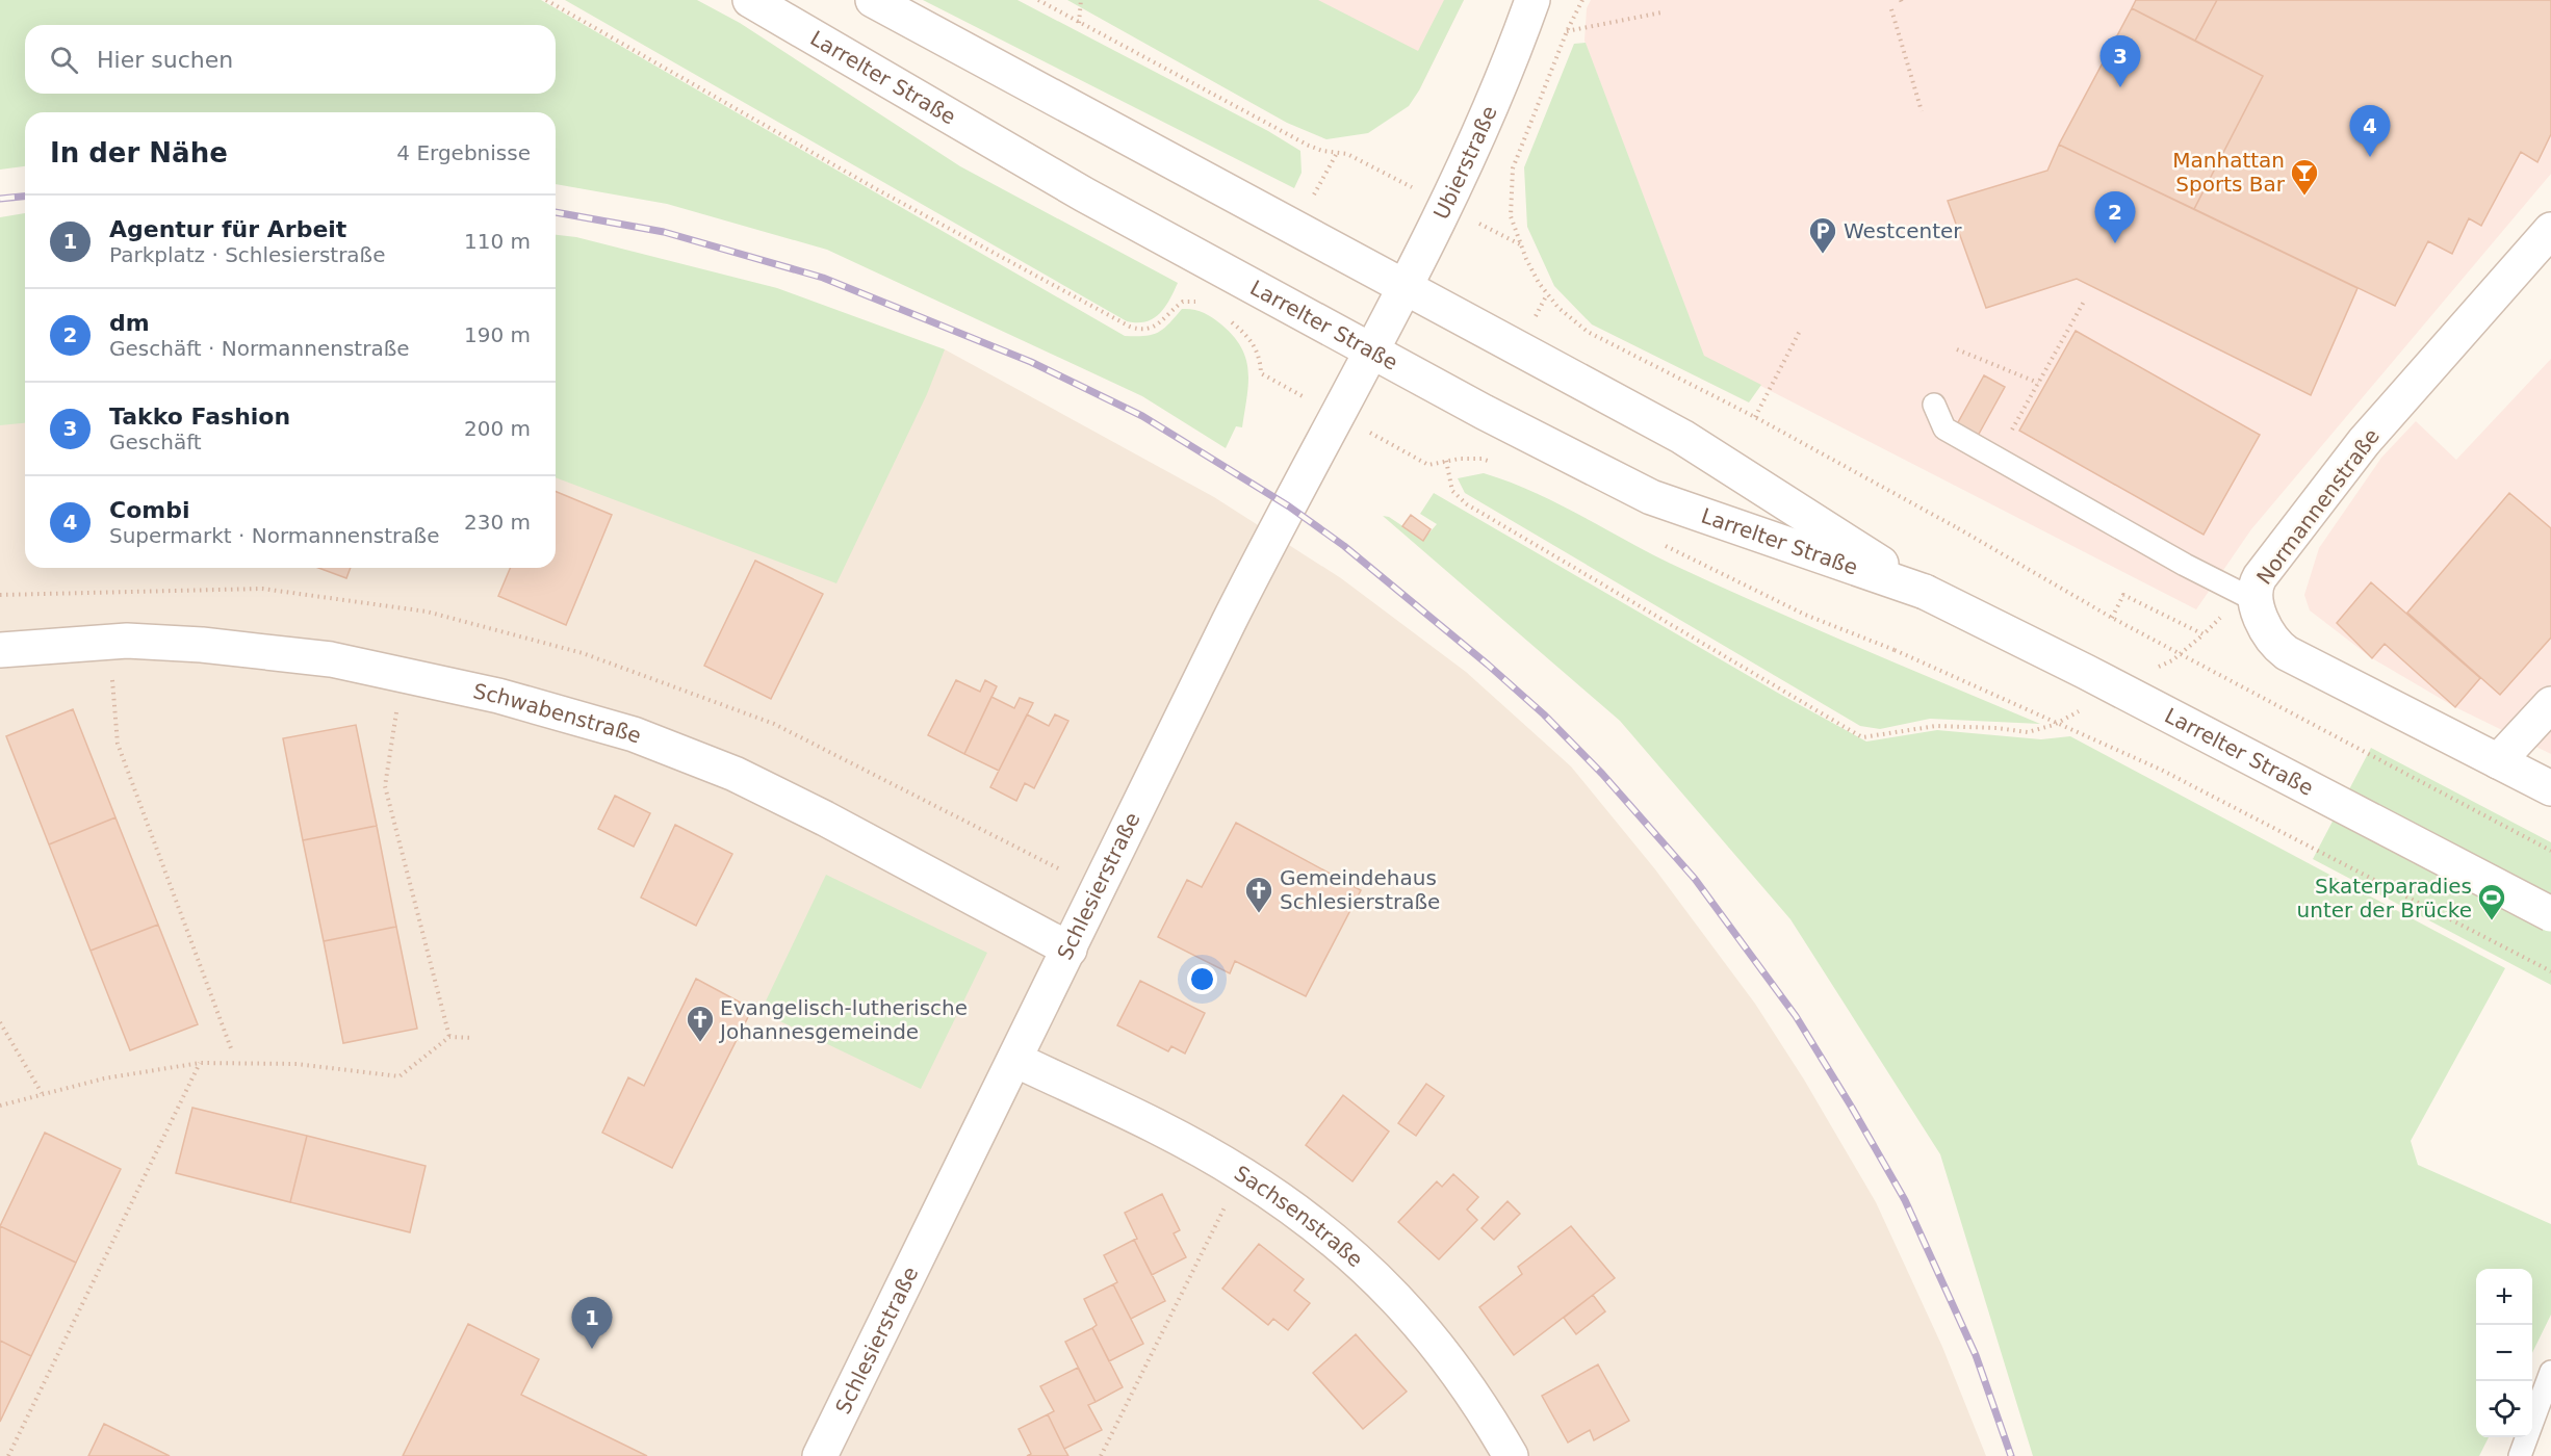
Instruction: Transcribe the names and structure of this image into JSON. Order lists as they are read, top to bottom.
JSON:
{
  "streets": {
    "street": [
      "Larrelter Straße",
      "Ubierstraße",
      "Normannenstraße",
      "Schwabenstraße",
      "Schlesierstraße",
      "Sachsenstraße"
    ]
  },
  "crossings": [
    ["Larrelter Straße", "Ubierstraße"],
    ["Larrelter Straße", "Schlesierstraße"],
    ["Ubierstraße", "Schlesierstraße"],
    ["Schwabenstraße", "Schlesierstraße"],
    ["Schlesierstraße", "Sachsenstraße"]
  ],
  "places": {
    "bar": ["Manhattan Sports Bar"],
    "parking": ["Westcenter"],
    "church": ["Gemeindehaus Schlesierstraße", "Evangelisch-lutherische Johannesgemeinde"],
    "sports": ["Skaterparadies unter der Brücke"]
  },
  "page": {
    "search": "Hier suchen",
    "pins": [
      "3",
      "4",
      "2",
      "1"
    ],
    "heading": ["In der Nähe", "4 Ergebnisse"],
    "list": [
      {
        "mark": "1",
        "name": "Agentur für Arbeit",
        "note": "Parkplatz · Schlesierstraße",
        "value": "110 m"
      },
      {
        "mark": "2",
        "name": "dm",
        "note": "Geschäft · Normannenstraße",
        "value": "190 m"
      },
      {
        "mark": "3",
        "name": "Takko Fashion",
        "note": "Geschäft",
        "value": "200 m"
      },
      {
        "mark": "4",
        "name": "Combi",
        "note": "Supermarkt · Normannenstraße",
        "value": "230 m"
      }
    ],
    "map_buttons": ["+", "−"]
  }
}
